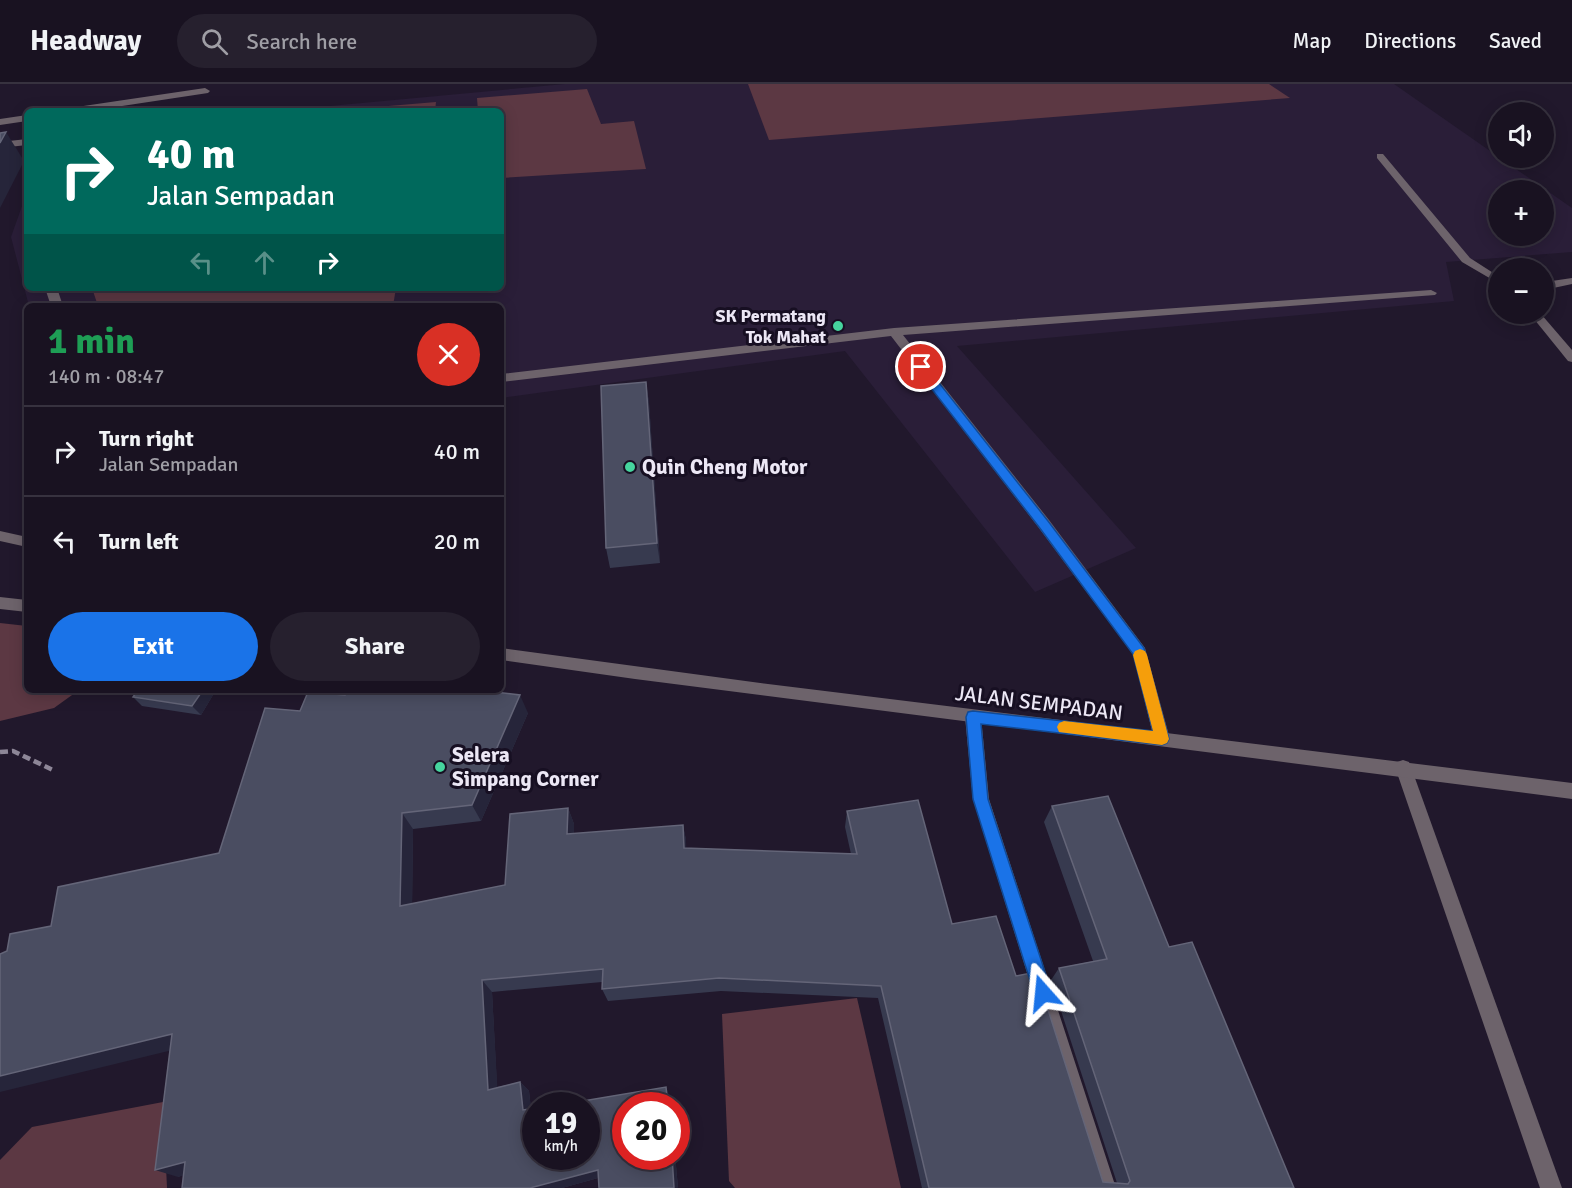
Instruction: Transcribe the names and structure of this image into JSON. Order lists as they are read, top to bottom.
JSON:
{
  "streets": {
    "street": ["JALAN SEMPADAN"]
  },
  "places": ["SK Permatang Tok Mahat", "Quin Cheng Motor", "Selera Simpang Corner"],
  "page": {
    "header": "Headway",
    "search": "Search here",
    "nav": ["Map", "Directions", "Saved"],
    "map_buttons": ["+", "−"],
    "turn": ["40 m", "Jalan Sempadan"],
    "heading": ["1 min", "140 m · 08:47"],
    "list": [
      {
        "name": "Turn right",
        "note": "Jalan Sempadan",
        "value": "40 m"
      },
      {
        "name": "Turn left",
        "value": "20 m"
      }
    ],
    "buttons": ["Exit", "Share"],
    "speed": "19 km/h",
    "limit": "20"
  }
}
